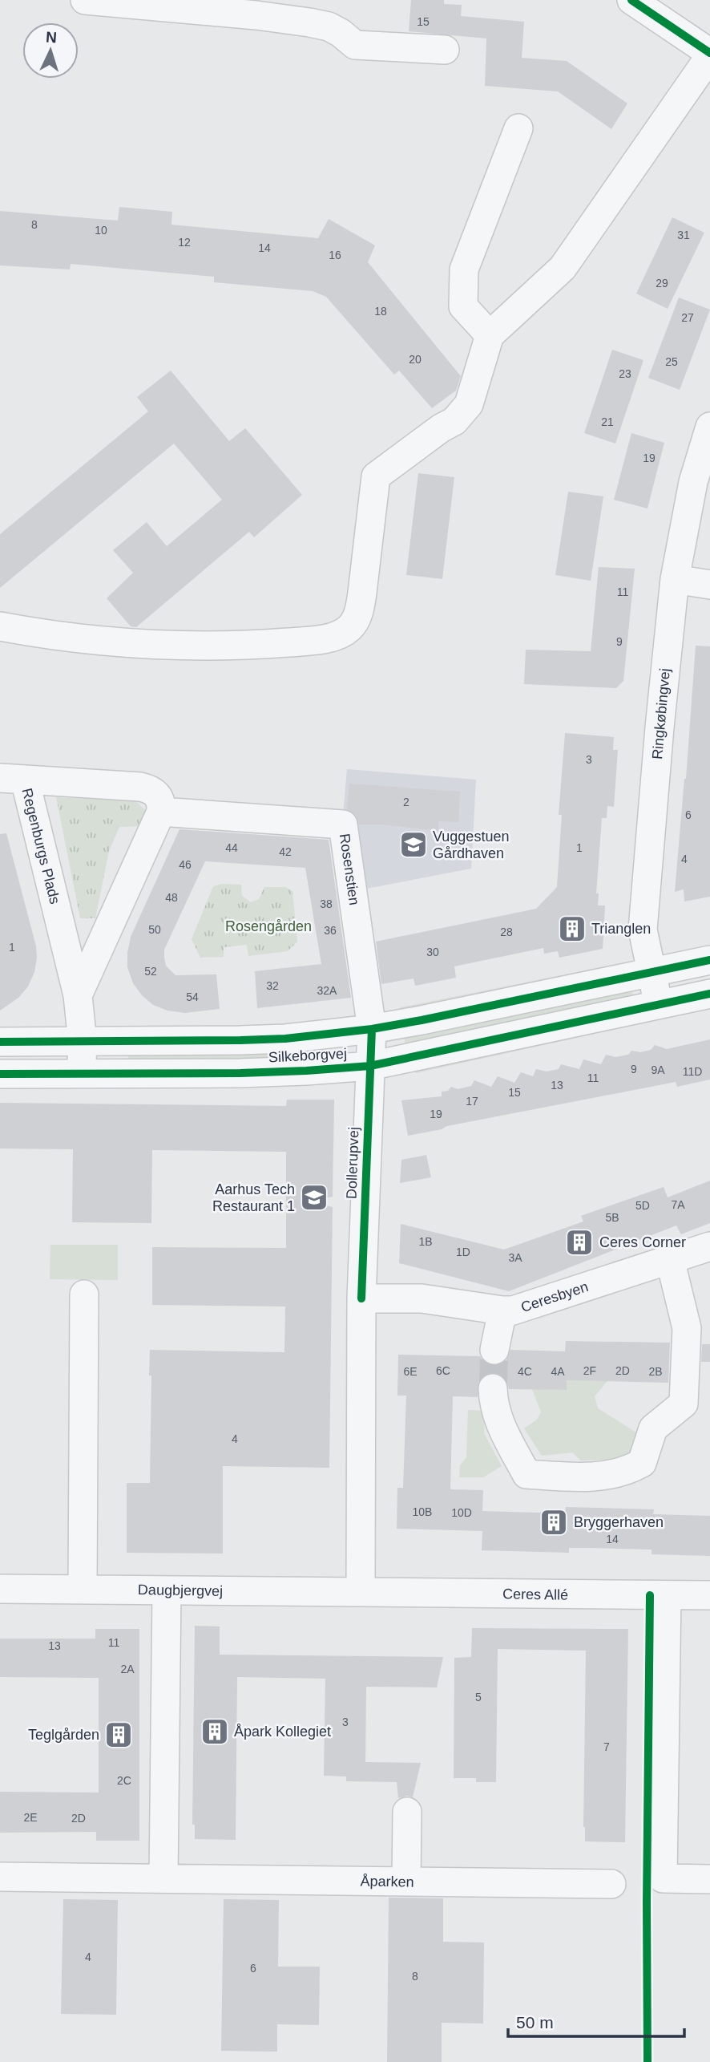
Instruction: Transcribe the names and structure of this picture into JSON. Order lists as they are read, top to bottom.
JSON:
{
  "streets": {
    "street": [
      "Ringkøbingvej",
      "Regenburgs Plads",
      "Rosenstien",
      "Silkeborgvej",
      "Dollerupvej",
      "Ceresbyen",
      "Daugbjergvej",
      "Ceres Allé",
      "Åparken"
    ]
  },
  "crossings": [
    ["Ringkøbingvej", "Silkeborgvej"],
    ["Regenburgs Plads", "Rosenstien"],
    ["Regenburgs Plads", "Silkeborgvej"],
    ["Rosenstien", "Silkeborgvej"],
    ["Rosenstien", "Dollerupvej"],
    ["Silkeborgvej", "Dollerupvej"],
    ["Dollerupvej", "Ceresbyen"],
    ["Dollerupvej", "Daugbjergvej"],
    ["Dollerupvej", "Ceres Allé"],
    ["Daugbjergvej", "Ceres Allé"]
  ],
  "parks": ["Rosengården"],
  "places": {
    "school or university": ["Vuggestuen Gårdhaven", "Aarhus Tech Restaurant 1"],
    "building": [
      "Trianglen",
      "Ceres Corner",
      "Bryggerhaven",
      "Åpark Kollegiet",
      "Teglgården"
    ]
  },
  "house_numbers": [
    "15",
    "8",
    "10",
    "31",
    "12",
    "14",
    "16",
    "29",
    "18",
    "27",
    "20",
    "25",
    "23",
    "21",
    "19",
    "11",
    "9",
    "3",
    "2",
    "6",
    "44",
    "1",
    "42",
    "4",
    "46",
    "48",
    "38",
    "50",
    "36",
    "28",
    "1",
    "30",
    "52",
    "32",
    "32A",
    "54",
    "9",
    "9A",
    "11D",
    "11",
    "13",
    "15",
    "17",
    "19",
    "7A",
    "5D",
    "5B",
    "1B",
    "1D",
    "3A",
    "6C",
    "2F",
    "2D",
    "6E",
    "4C",
    "4A",
    "2B",
    "4",
    "10B",
    "10D",
    "14",
    "11",
    "13",
    "2A",
    "5",
    "3",
    "7",
    "2C",
    "2E",
    "2D",
    "4",
    "6",
    "8"
  ],
  "scale_bar": "50 m",
  "north": "top"
}
